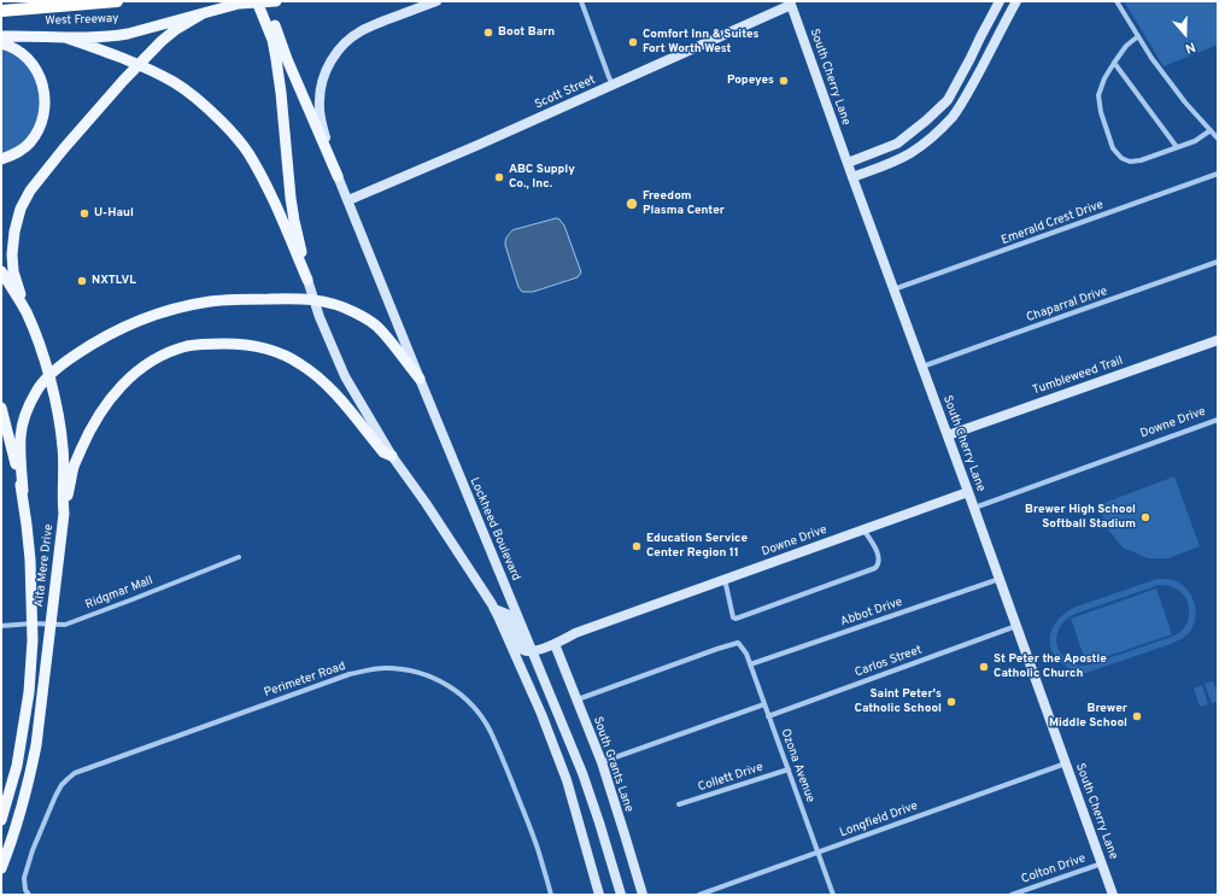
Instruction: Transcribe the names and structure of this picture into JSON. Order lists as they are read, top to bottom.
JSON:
{
  "streets": {
    "highway": ["West Freeway"],
    "main road": ["Alta Mere Drive"],
    "street": [
      "South Cherry Lane",
      "Scott Street",
      "Emerald Crest Drive",
      "Chaparral Drive",
      "Tumbleweed Trail",
      "Downe Drive",
      "Lockheed Boulevard",
      "Ridgmar Mall",
      "Abbot Drive",
      "Carlos Street",
      "Perimeter Road",
      "South Grants Lane",
      "Ozona Avenue",
      "Collett Drive",
      "Longfield Drive",
      "Colton Drive"
    ]
  },
  "crossings": [
    ["South Cherry Lane", "Scott Street"],
    ["South Cherry Lane", "Emerald Crest Drive"],
    ["South Cherry Lane", "Chaparral Drive"],
    ["South Cherry Lane", "Tumbleweed Trail"],
    ["South Cherry Lane", "Downe Drive"],
    ["South Cherry Lane", "Abbot Drive"],
    ["South Cherry Lane", "Carlos Street"],
    ["South Cherry Lane", "Longfield Drive"],
    ["South Cherry Lane", "Colton Drive"],
    ["Scott Street", "Lockheed Boulevard"],
    ["Downe Drive", "Lockheed Boulevard"],
    ["Downe Drive", "South Grants Lane"],
    ["Alta Mere Drive", "Ridgmar Mall"],
    ["Abbot Drive", "Ozona Avenue"],
    ["Carlos Street", "Ozona Avenue"],
    ["South Grants Lane", "Ozona Avenue"],
    ["Ozona Avenue", "Collett Drive"],
    ["Ozona Avenue", "Longfield Drive"]
  ],
  "places": [
    "Boot Barn",
    "Comfort Inn & Suites Fort Worth West",
    "Popeyes",
    "ABC Supply Co., Inc.",
    "Freedom Plasma Center",
    "U-Haul",
    "NXTLVL",
    "Brewer High School Softball Stadium",
    "Education Service Center Region 11",
    "St Peter the Apostle Catholic Church",
    "Saint Peter's Catholic School",
    "Brewer Middle School"
  ],
  "north": "bottom"
}
